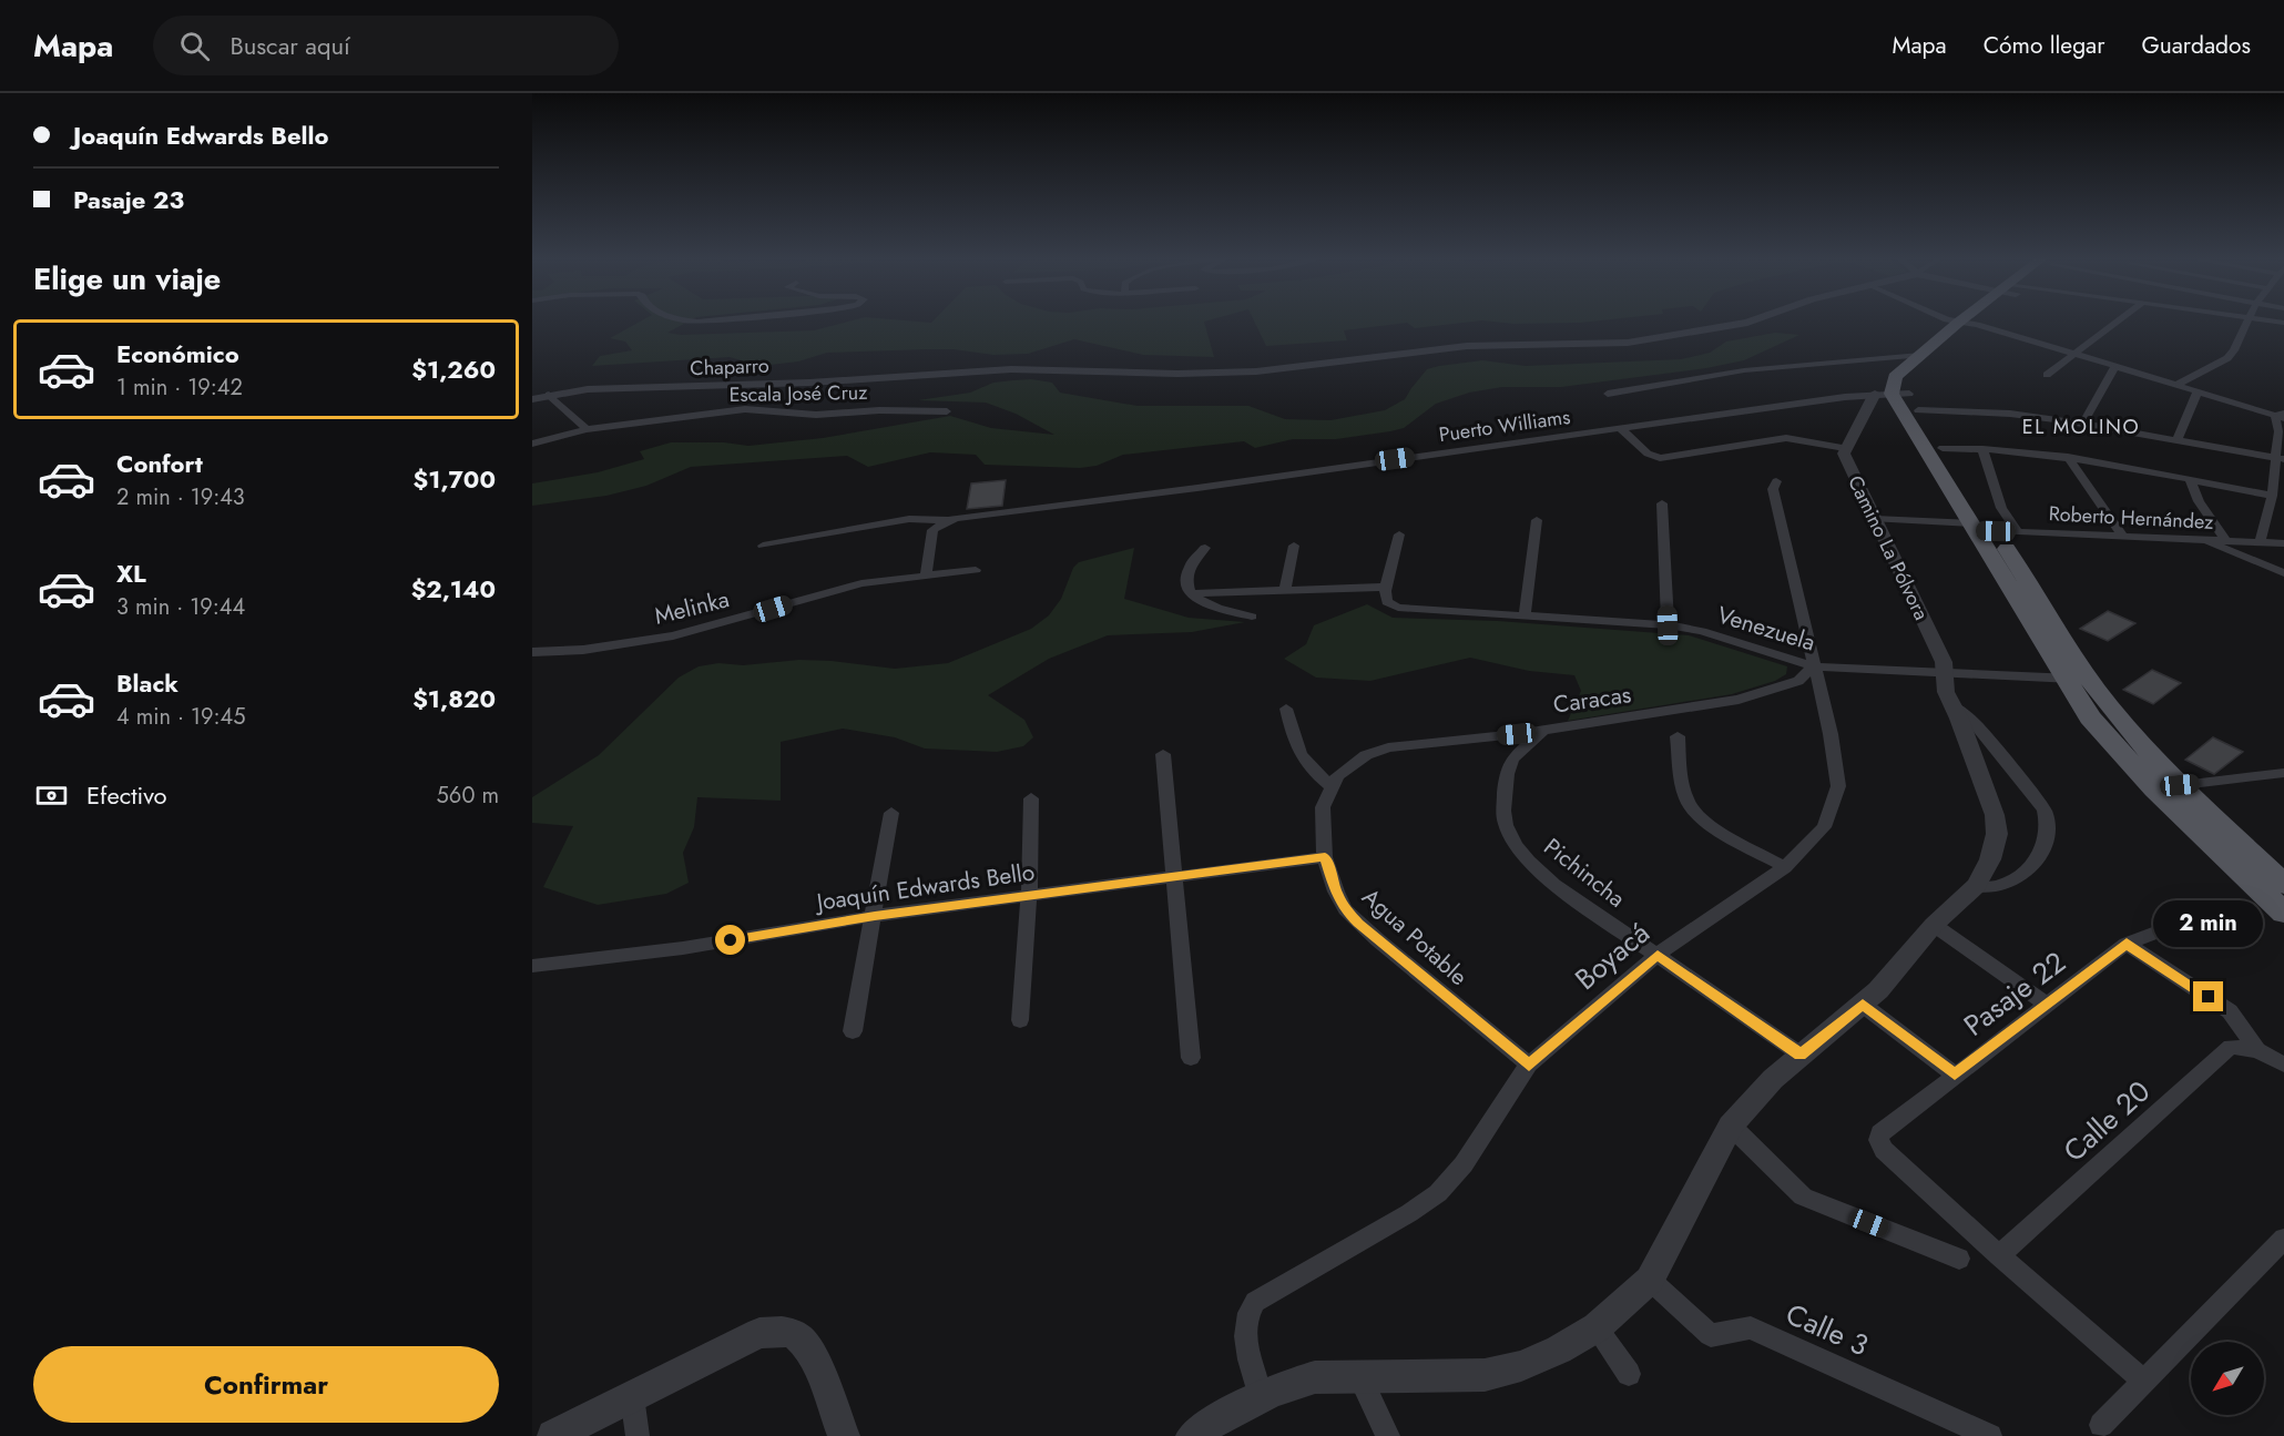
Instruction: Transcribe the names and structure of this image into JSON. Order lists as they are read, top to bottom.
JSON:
{
  "streets": {
    "street": [
      "Chaparro",
      "Escala José Cruz",
      "Puerto Williams",
      "Roberto Hernández",
      "Camino La Pólvora",
      "Melinka",
      "Venezuela",
      "Caracas",
      "Pichincha",
      "Joaquín Edwards Bello",
      "Agua Potable",
      "Boyacá",
      "Pasaje 22",
      "Calle 20",
      "Calle 3"
    ]
  },
  "crossings": [
    ["Puerto Williams", "Camino La Pólvora"],
    ["Roberto Hernández", "Camino La Pólvora"],
    ["Camino La Pólvora", "Venezuela"],
    ["Camino La Pólvora", "Pichincha"],
    ["Camino La Pólvora", "Boyacá"],
    ["Camino La Pólvora", "Calle 3"],
    ["Venezuela", "Caracas"],
    ["Venezuela", "Boyacá"],
    ["Caracas", "Pichincha"],
    ["Caracas", "Agua Potable"],
    ["Caracas", "Boyacá"],
    ["Pichincha", "Boyacá"],
    ["Joaquín Edwards Bello", "Agua Potable"],
    ["Agua Potable", "Boyacá"],
    ["Pasaje 22", "Calle 20"]
  ],
  "districts": ["EL MOLINO"],
  "north": "bottom left",
  "page": {
    "header": "Mapa",
    "search": "Buscar aquí",
    "nav": ["Mapa", "Cómo llegar", "Guardados"],
    "banner": ["Joaquín Edwards Bello", "Pasaje 23"],
    "heading": "Elige un viaje",
    "list": [
      {
        "name": "Económico",
        "note": "1 min · 19:42",
        "value": "$1,260"
      },
      {
        "name": "Confort",
        "note": "2 min · 19:43",
        "value": "$1,700"
      },
      {
        "name": "XL",
        "note": "3 min · 19:44",
        "value": "$2,140"
      },
      {
        "name": "Black",
        "note": "4 min · 19:45",
        "value": "$1,820"
      }
    ],
    "pay": ["Efectivo", "560 m"],
    "bubble": "2 min",
    "buttons": "Confirmar"
  }
}
